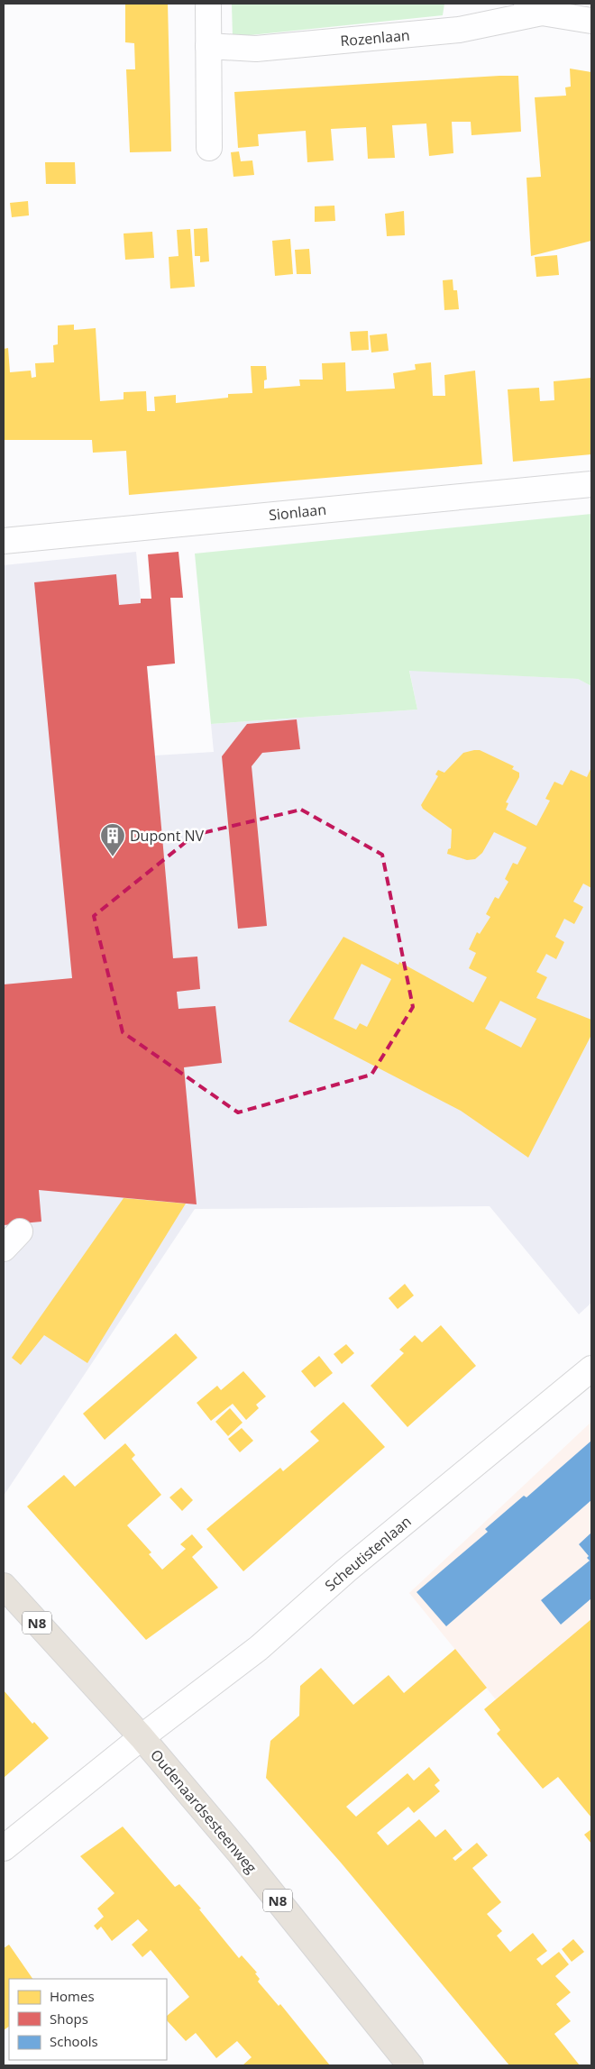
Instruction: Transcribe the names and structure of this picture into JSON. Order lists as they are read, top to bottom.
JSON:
{
  "streets": {
    "main road": ["N8", "Oudenaardsesteenweg"],
    "street": ["Rozenlaan", "Sionlaan", "Scheutistenlaan"]
  },
  "crossings": [
    ["Scheutistenlaan", "Oudenaardsesteenweg"]
  ],
  "places": {
    "building": ["Dupont NV"]
  },
  "legend": ["Homes", "Shops", "Schools"]
}
